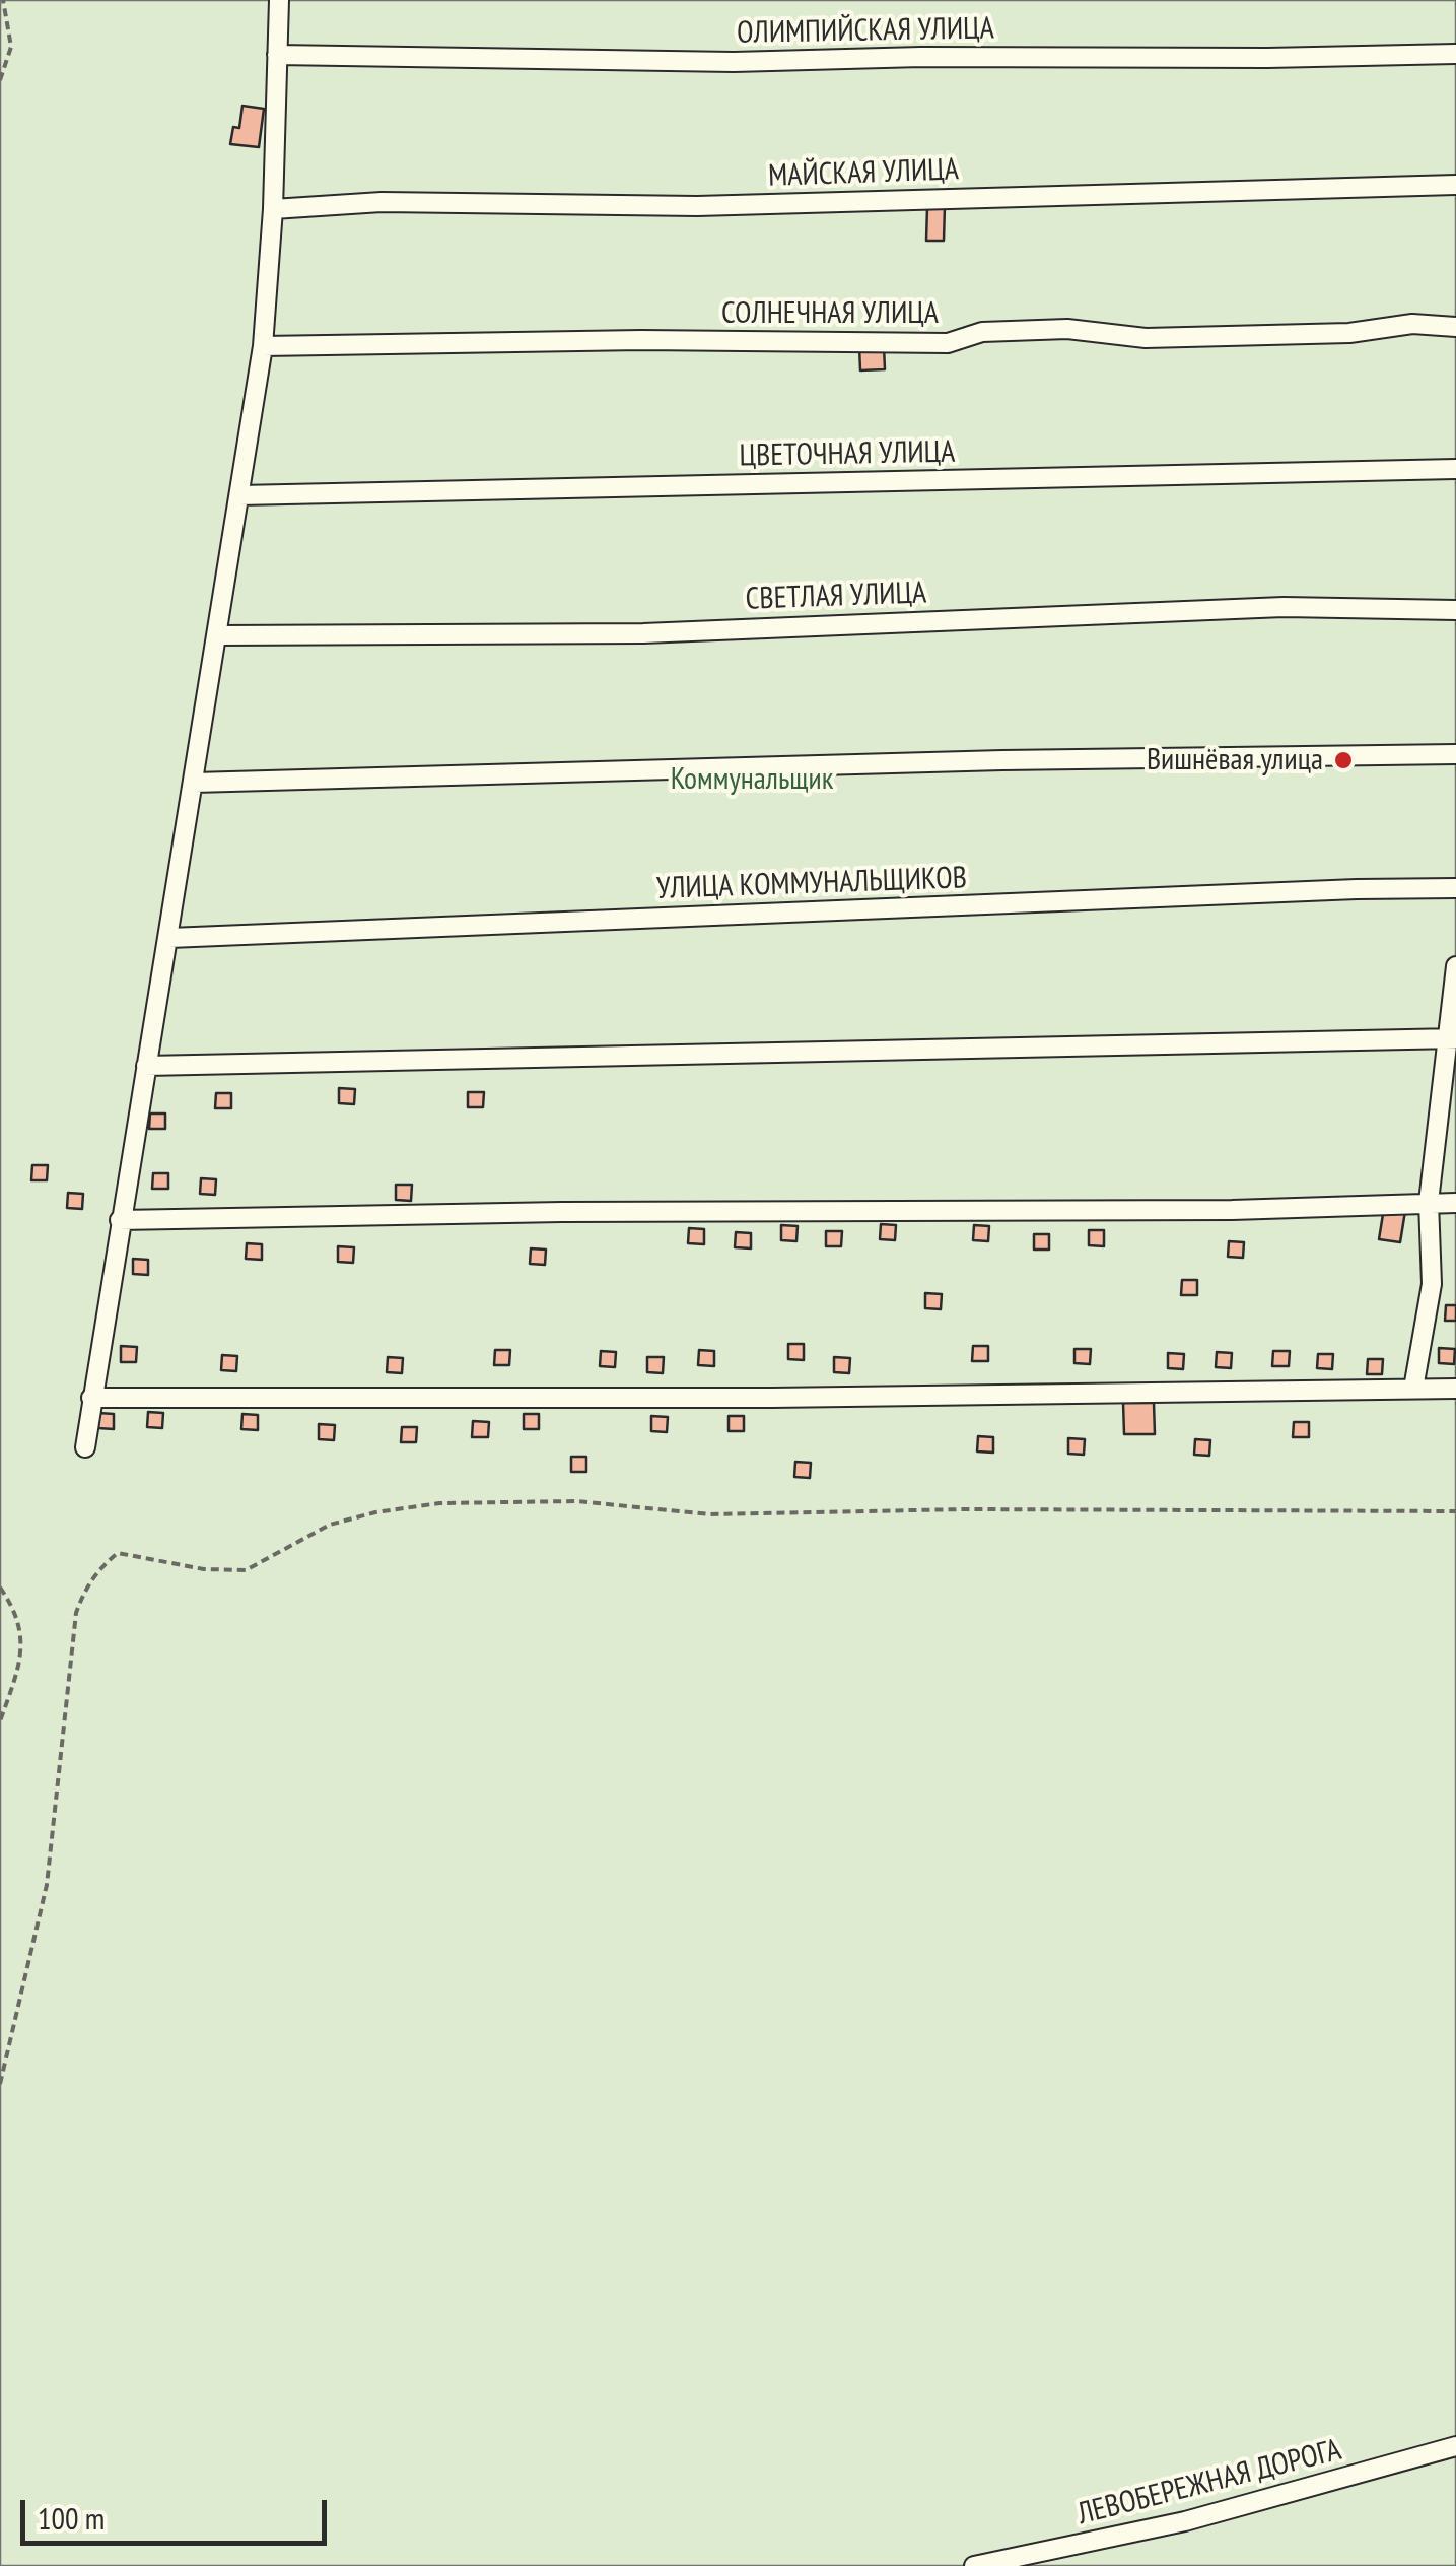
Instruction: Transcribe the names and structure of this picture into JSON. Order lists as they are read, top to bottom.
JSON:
{
  "streets": {
    "street": [
      "ОЛИМПИЙСКАЯ УЛИЦА",
      "МАЙСКАЯ УЛИЦА",
      "СОЛНЕЧНАЯ УЛИЦА",
      "ЦВЕТОЧНАЯ УЛИЦА",
      "СВЕТЛАЯ УЛИЦА",
      "УЛИЦА КОММУНАЛЬЩИКОВ",
      "ЛЕВОБЕРЕЖНАЯ ДОРОГА"
    ]
  },
  "parks": ["Коммунальщик"],
  "places": ["Вишнёвая улица"],
  "scale_bar": "100 m"
}
